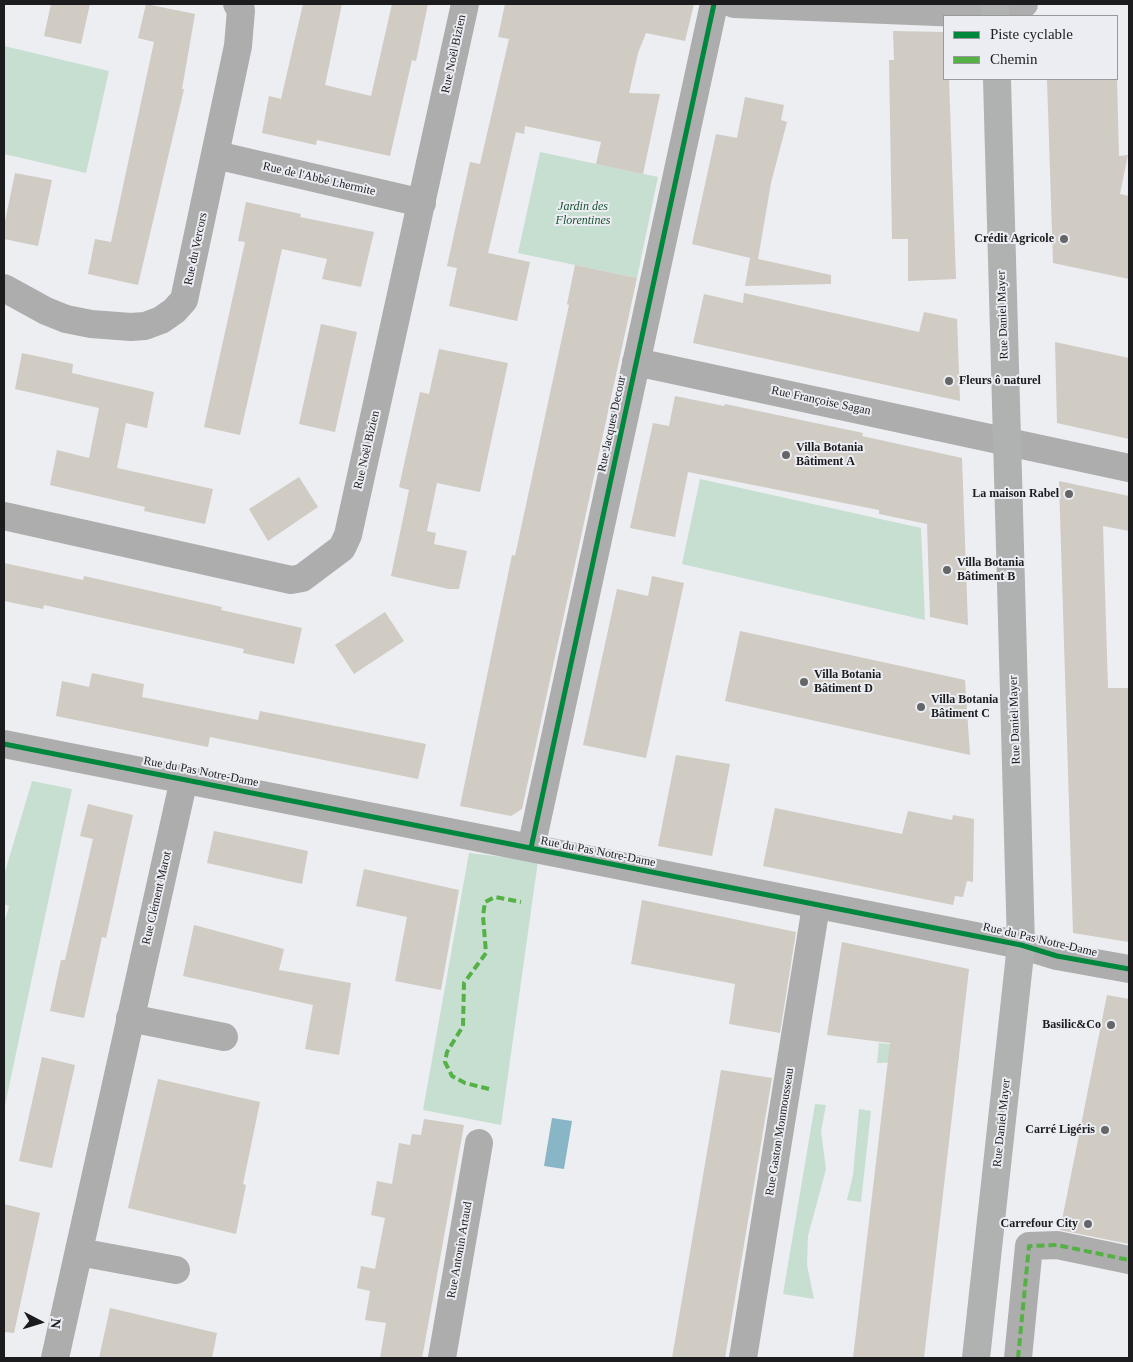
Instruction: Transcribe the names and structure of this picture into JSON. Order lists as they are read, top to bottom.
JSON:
{
  "streets": {
    "main road": ["Rue Daniel Mayer"],
    "street": [
      "Rue Noël Bizien",
      "Rue de l'Abbé Lhermite",
      "Rue du Vercors",
      "Rue Françoise Sagan",
      "Rue Jacques Decour",
      "Rue du Pas Notre-Dame",
      "Rue Clément Marot",
      "Rue Gaston Monmousseau",
      "Rue Antonin Artaud"
    ]
  },
  "crossings": [
    ["Rue Noël Bizien", "Rue de l'Abbé Lhermite"],
    ["Rue de l'Abbé Lhermite", "Rue du Vercors"],
    ["Rue Daniel Mayer", "Rue Françoise Sagan"],
    ["Rue Daniel Mayer", "Rue du Pas Notre-Dame"],
    ["Rue Françoise Sagan", "Rue Jacques Decour"],
    ["Rue Jacques Decour", "Rue du Pas Notre-Dame"],
    ["Rue du Pas Notre-Dame", "Rue Clément Marot"],
    ["Rue du Pas Notre-Dame", "Rue Gaston Monmousseau"]
  ],
  "parks": ["Jardin des Florentines"],
  "places": [
    "Crédit Agricole",
    "Fleurs ô naturel",
    "Villa Botania Bâtiment A",
    "La maison Rabel",
    "Villa Botania Bâtiment B",
    "Villa Botania Bâtiment D",
    "Villa Botania Bâtiment C",
    "Basilic&Co",
    "Carré Ligéris",
    "Carrefour City"
  ],
  "legend": ["Piste cyclable", "Chemin"],
  "north": "right"
}
